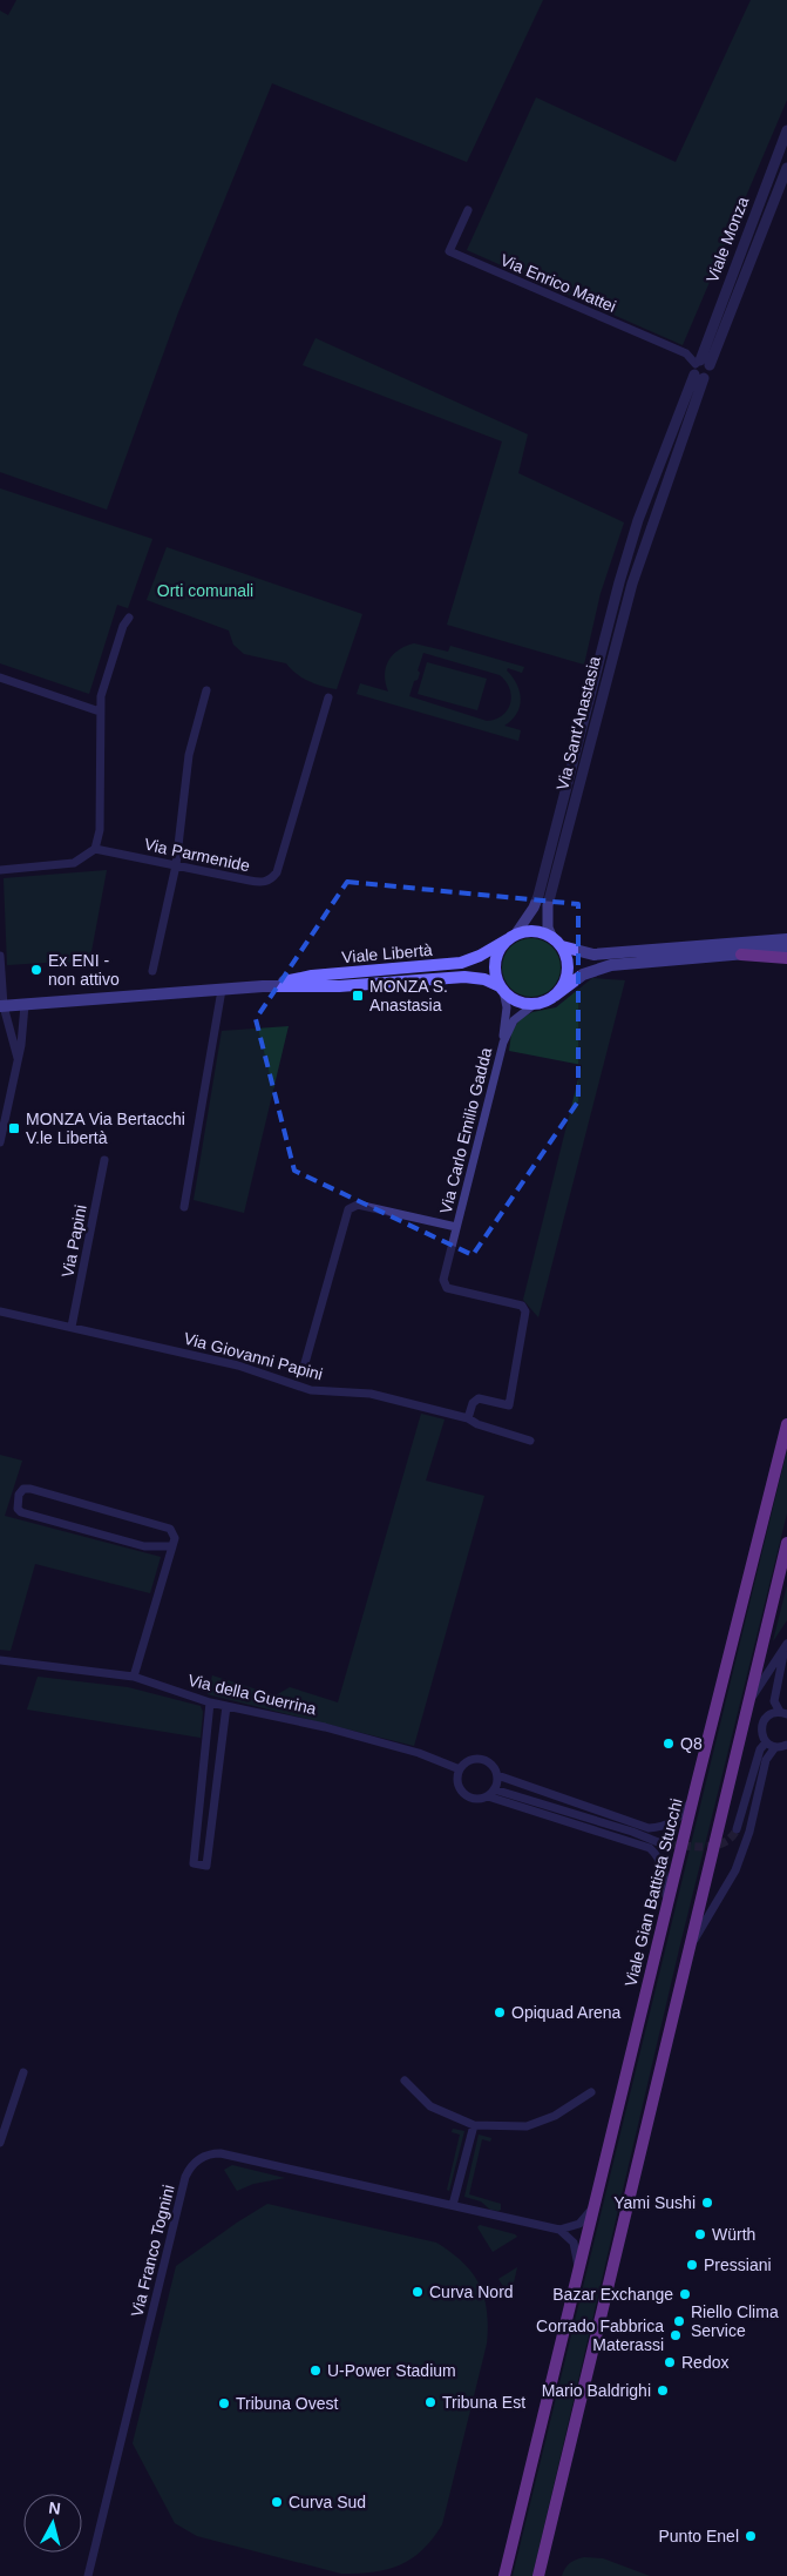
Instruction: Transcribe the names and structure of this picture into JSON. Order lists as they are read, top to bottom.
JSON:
{
  "streets": {
    "main road": ["Viale Libertà", "Viale Gian Battista Stucchi"],
    "street": [
      "Viale Monza",
      "Via Enrico Mattei",
      "Via Sant'Anastasia",
      "Via Parmenide",
      "Via Carlo Emilio Gadda",
      "Via Papini",
      "Via Giovanni Papini",
      "Via della Guerrina",
      "Via Franco Tognini"
    ]
  },
  "crossings": [
    ["Viale Monza", "Via Enrico Mattei"],
    ["Viale Monza", "Via Sant'Anastasia"],
    ["Via Sant'Anastasia", "Viale Libertà"],
    ["Via Sant'Anastasia", "Via Carlo Emilio Gadda"],
    ["Viale Libertà", "Via Carlo Emilio Gadda"],
    ["Via Carlo Emilio Gadda", "Via Giovanni Papini"],
    ["Via Papini", "Via Giovanni Papini"]
  ],
  "parks": ["Orti comunali"],
  "places": {
    "other": [
      "Ex ENI - non attivo",
      "Q8",
      "Opiquad Arena",
      "Yami Sushi",
      "Würth",
      "Pressiani",
      "Curva Nord",
      "Bazar Exchange",
      "Riello Clima Service",
      "Corrado Fabbrica Materassi",
      "Redox",
      "U-Power Stadium",
      "Mario Baldrighi",
      "Tribuna Est",
      "Tribuna Ovest",
      "Curva Sud",
      "Punto Enel"
    ],
    "transit": ["MONZA S. Anastasia", "MONZA Via Bertacchi V.le Libertà"]
  },
  "north": "top"
}
